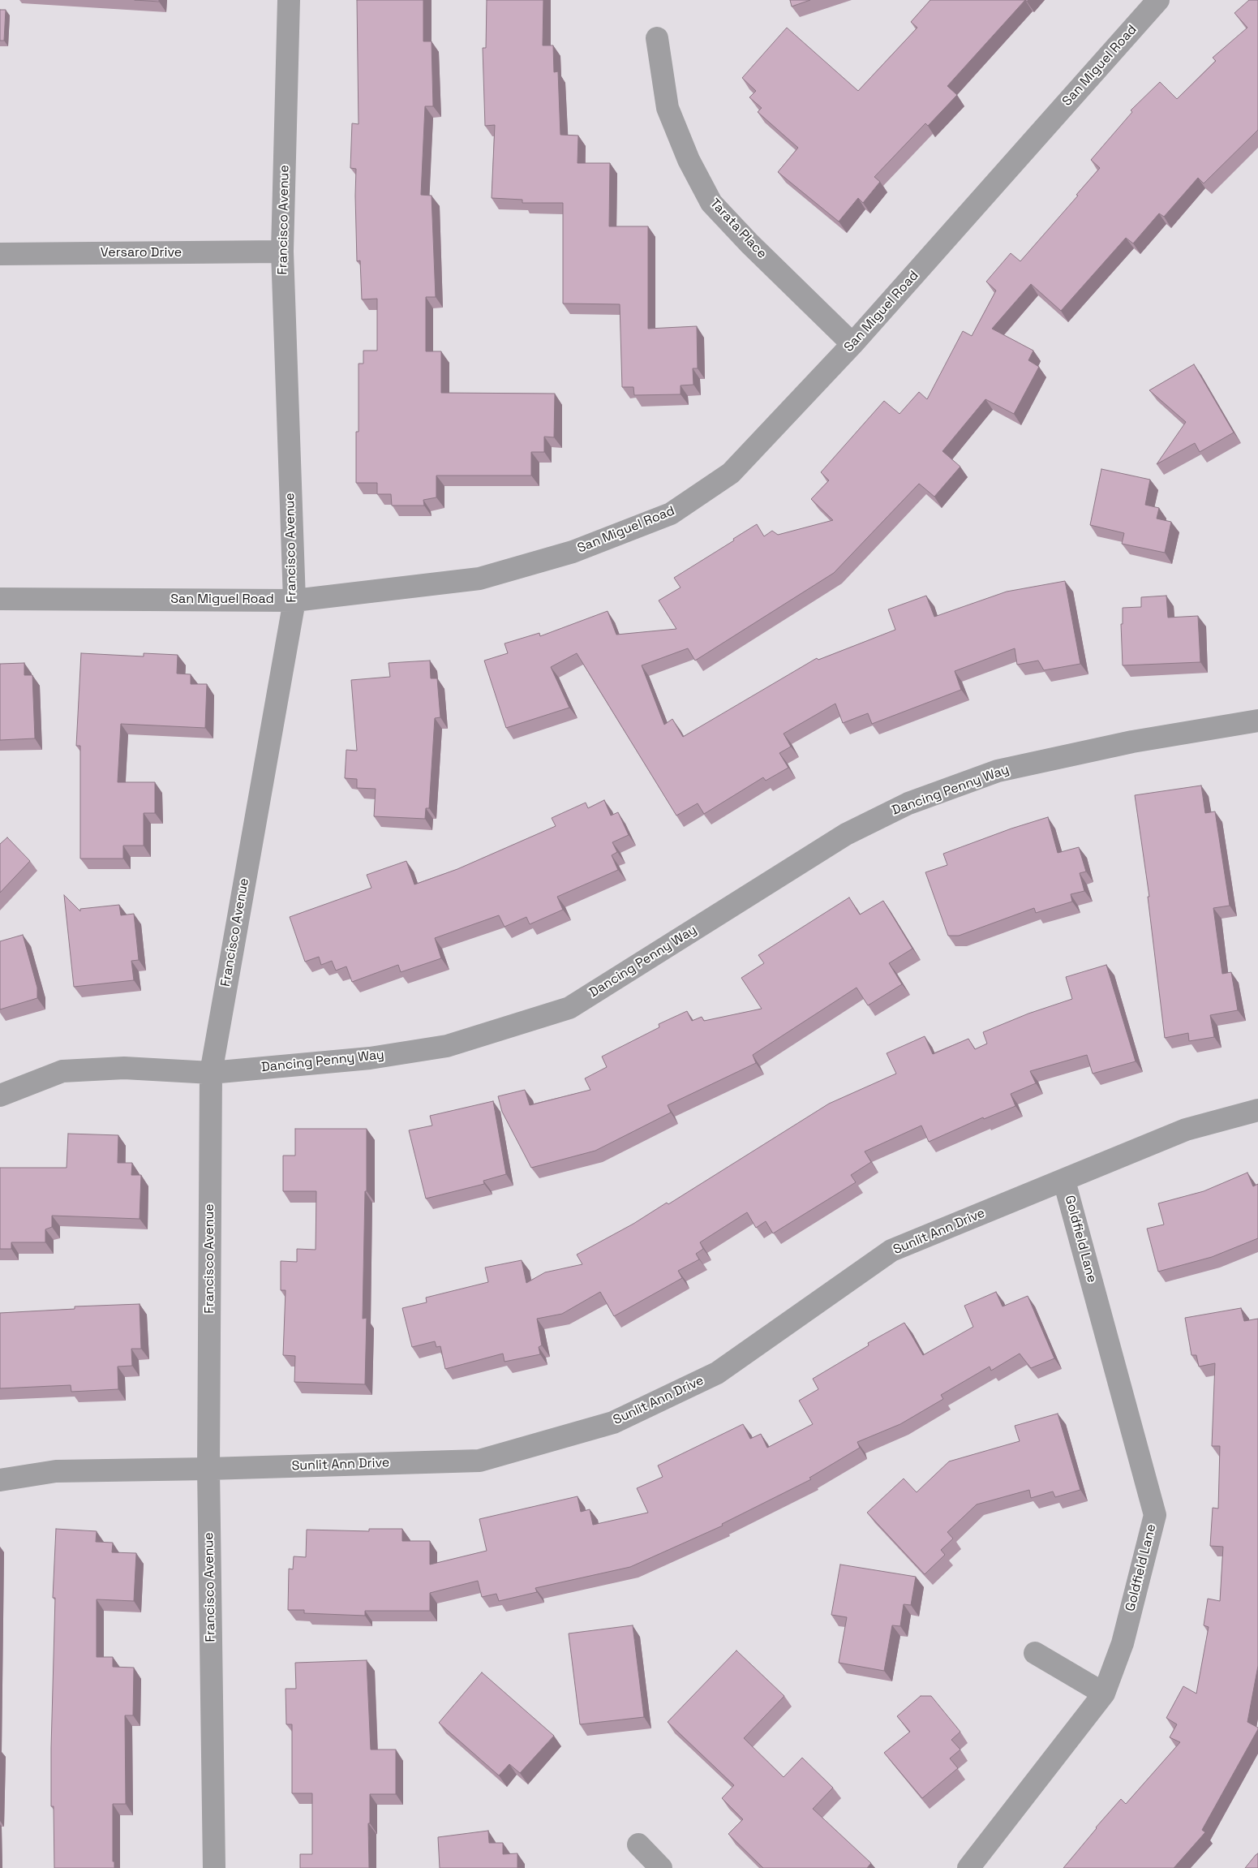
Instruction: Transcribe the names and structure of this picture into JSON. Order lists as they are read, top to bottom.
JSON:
{
  "streets": {
    "street": [
      "San Miguel Road",
      "Francisco Avenue",
      "Tarata Place",
      "Versaro Drive",
      "Dancing Penny Way",
      "Sunlit Ann Drive",
      "Goldfield Lane"
    ]
  },
  "crossings": [
    ["San Miguel Road", "Francisco Avenue"],
    ["San Miguel Road", "Tarata Place"],
    ["Francisco Avenue", "Versaro Drive"],
    ["Francisco Avenue", "Dancing Penny Way"],
    ["Francisco Avenue", "Sunlit Ann Drive"],
    ["Sunlit Ann Drive", "Goldfield Lane"]
  ]
}
